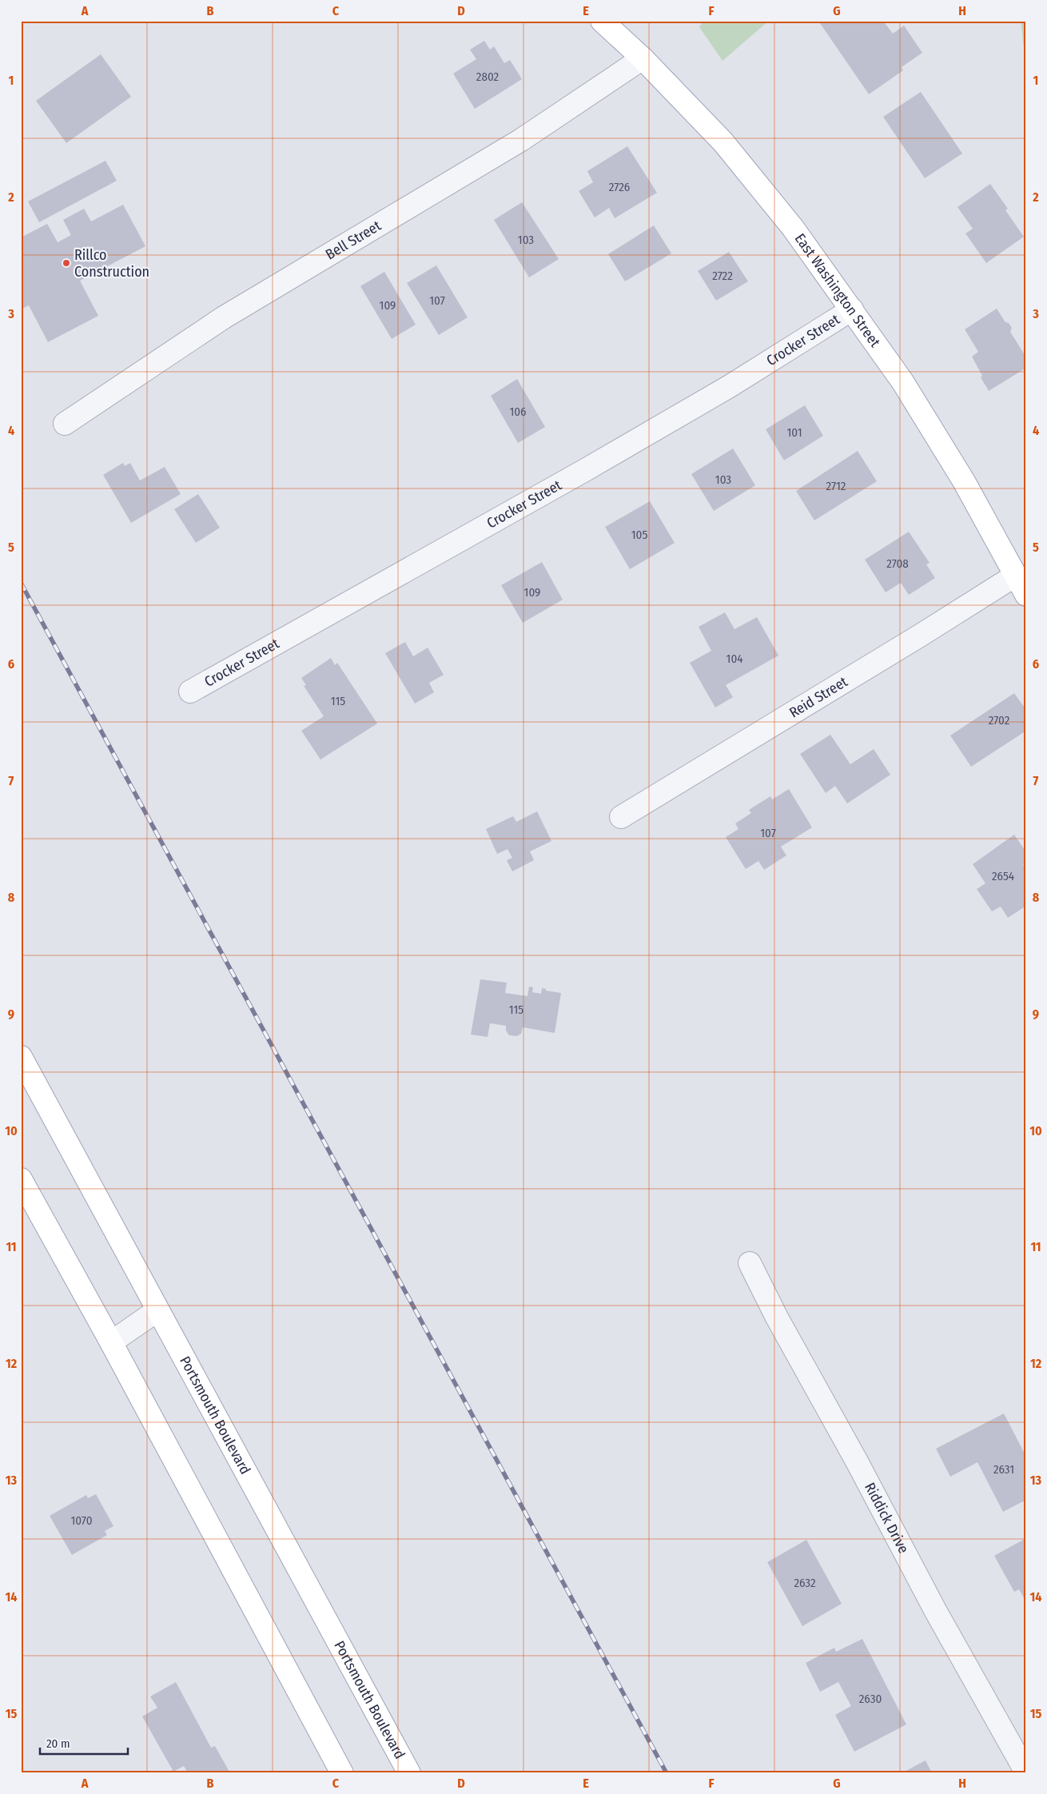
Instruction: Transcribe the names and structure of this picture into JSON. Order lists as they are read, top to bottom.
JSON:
{
  "streets": {
    "main road": ["East Washington Street", "Portsmouth Boulevard"],
    "street": [
      "Bell Street",
      "Crocker Street",
      "Reid Street",
      "Riddick Drive"
    ]
  },
  "crossings": [
    ["Bell Street", "East Washington Street"],
    ["East Washington Street", "Crocker Street"],
    ["East Washington Street", "Reid Street"]
  ],
  "places": ["Rillco Construction"],
  "house_numbers": [
    "2802",
    "2726",
    "103",
    "2722",
    "107",
    "109",
    "106",
    "101",
    "103",
    "2712",
    "105",
    "2708",
    "109",
    "104",
    "115",
    "2702",
    "107",
    "2654",
    "115",
    "2631",
    "1070",
    "2632",
    "2630"
  ],
  "scale_bar": "20 m",
  "grid": {
    "columns": [
      "A",
      "B",
      "C",
      "D",
      "E",
      "F",
      "G",
      "H"
    ],
    "rows": [
      "1",
      "2",
      "3",
      "4",
      "5",
      "6",
      "7",
      "8",
      "9",
      "10",
      "11",
      "12",
      "13",
      "14",
      "15"
    ]
  }
}
